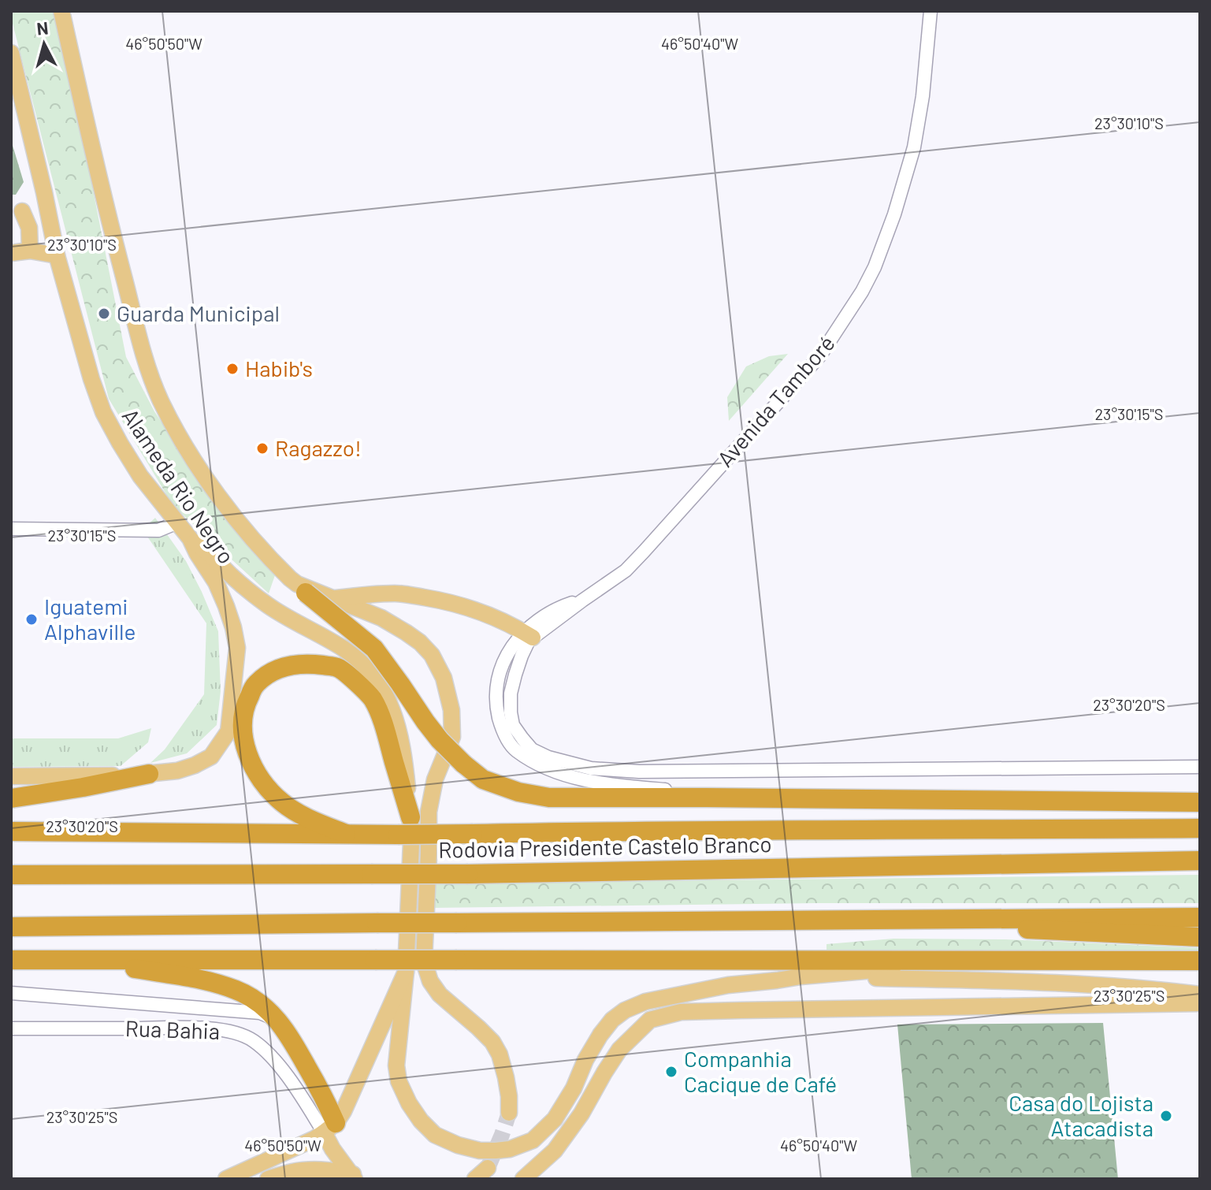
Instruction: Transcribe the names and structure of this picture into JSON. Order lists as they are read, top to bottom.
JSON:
{
  "streets": {
    "highway": ["Rodovia Presidente Castelo Branco"],
    "main road": ["Alameda Rio Negro"],
    "street": ["Avenida Tamboré", "Rua Bahia"]
  },
  "places": [
    "Guarda Municipal",
    "Habib's",
    "Ragazzo!",
    "Iguatemi Alphaville",
    "Companhia Cacique de Café",
    "Casa do Lojista Atacadista"
  ],
  "north": "top",
  "coordinates": [
    "46°50'50\"W",
    "46°50'40\"W",
    "23°30'10\"S",
    "23°30'15\"S",
    "23°30'20\"S",
    "23°30'25\"S"
  ]
}
